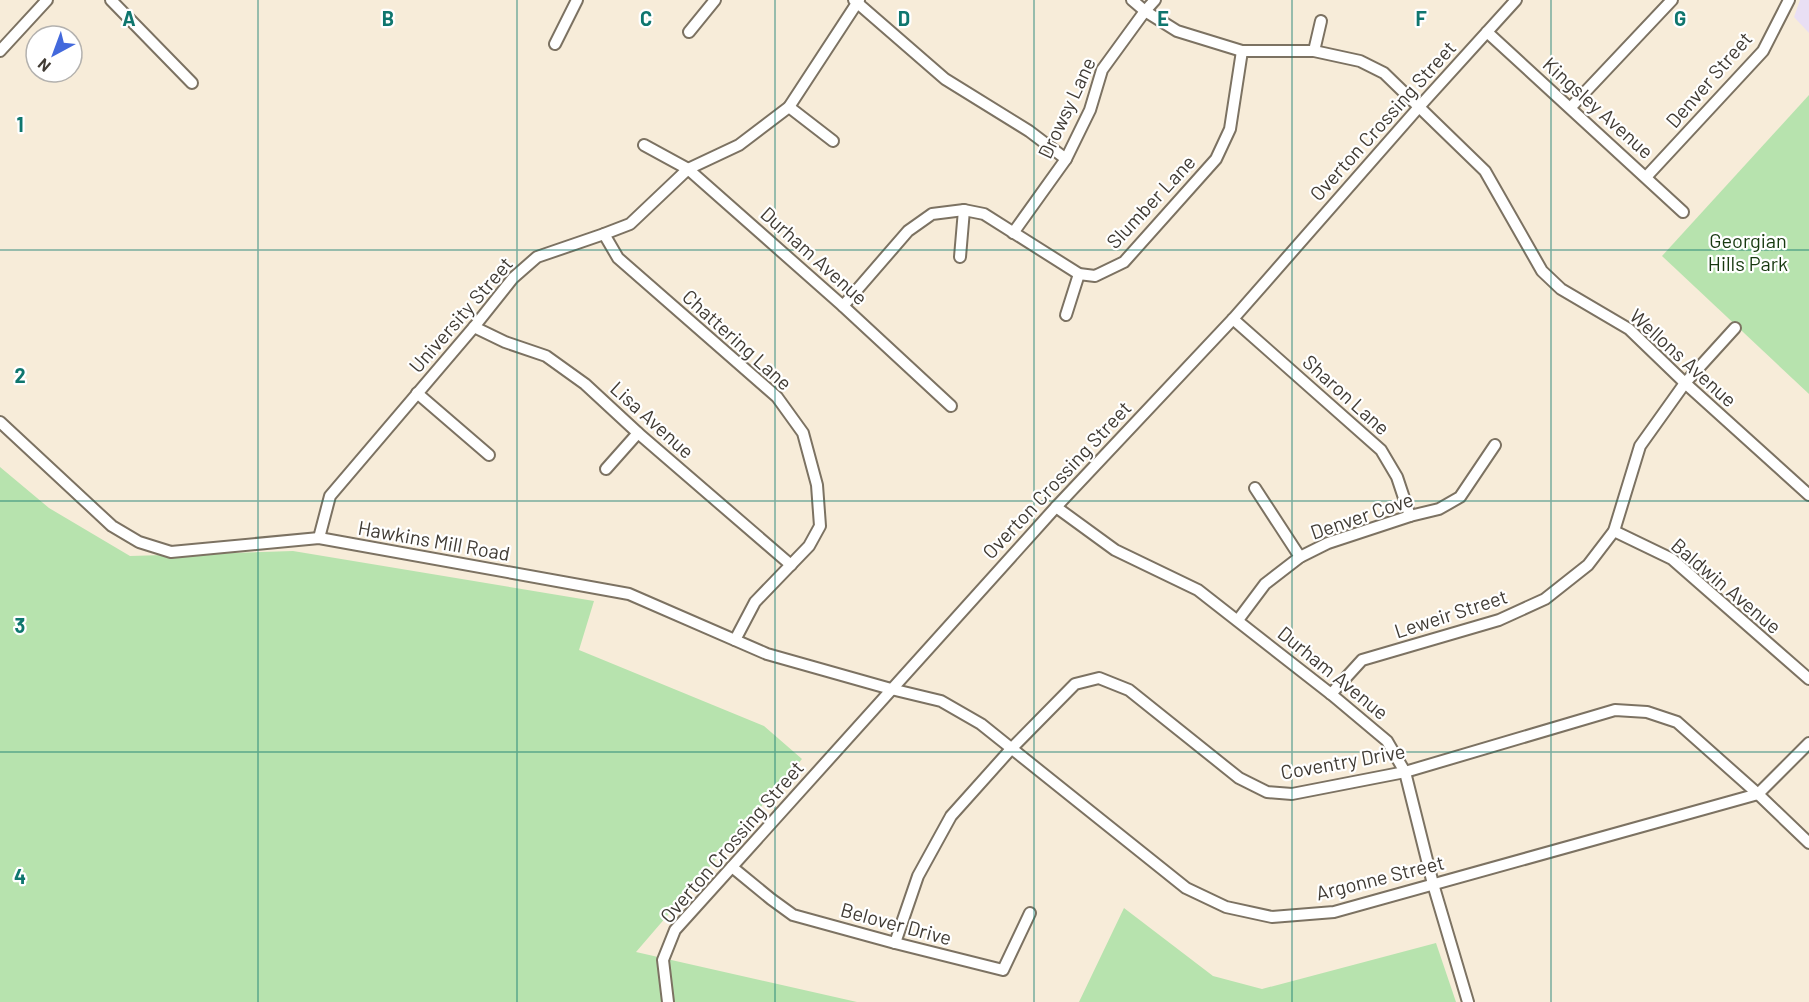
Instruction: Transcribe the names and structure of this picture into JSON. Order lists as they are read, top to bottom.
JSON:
{
  "streets": {
    "street": [
      "Denver Street",
      "Drowsy Lane",
      "Kingsley Avenue",
      "Overton Crossing Street",
      "Slumber Lane",
      "Durham Avenue",
      "University Street",
      "Chattering Lane",
      "Wellons Avenue",
      "Sharon Lane",
      "Lisa Avenue",
      "Denver Cove",
      "Hawkins Mill Road",
      "Baldwin Avenue",
      "Leweir Street",
      "Coventry Drive",
      "Argonne Street",
      "Belover Drive"
    ]
  },
  "crossings": [
    ["Denver Street", "Kingsley Avenue"],
    ["Drowsy Lane", "Wellons Avenue"],
    ["Kingsley Avenue", "Overton Crossing Street"],
    ["Overton Crossing Street", "Durham Avenue"],
    ["Overton Crossing Street", "Wellons Avenue"],
    ["Overton Crossing Street", "Sharon Lane"],
    ["Overton Crossing Street", "Hawkins Mill Road"],
    ["Overton Crossing Street", "Argonne Street"],
    ["Overton Crossing Street", "Belover Drive"],
    ["Slumber Lane", "Wellons Avenue"],
    ["Durham Avenue", "University Street"],
    ["Durham Avenue", "Denver Cove"],
    ["Durham Avenue", "Leweir Street"],
    ["Durham Avenue", "Coventry Drive"],
    ["Durham Avenue", "Argonne Street"],
    ["University Street", "Chattering Lane"],
    ["University Street", "Lisa Avenue"],
    ["University Street", "Hawkins Mill Road"],
    ["Chattering Lane", "Lisa Avenue"],
    ["Chattering Lane", "Hawkins Mill Road"],
    ["Wellons Avenue", "Leweir Street"],
    ["Sharon Lane", "Denver Cove"],
    ["Hawkins Mill Road", "Argonne Street"],
    ["Baldwin Avenue", "Leweir Street"],
    ["Coventry Drive", "Argonne Street"],
    ["Coventry Drive", "Belover Drive"]
  ],
  "parks": ["Georgian Hills Park"],
  "north": "bottom left",
  "grid": {
    "columns": [
      "A",
      "B",
      "C",
      "D",
      "E",
      "F",
      "G"
    ],
    "rows": [
      "1",
      "2",
      "3",
      "4"
    ]
  }
}
